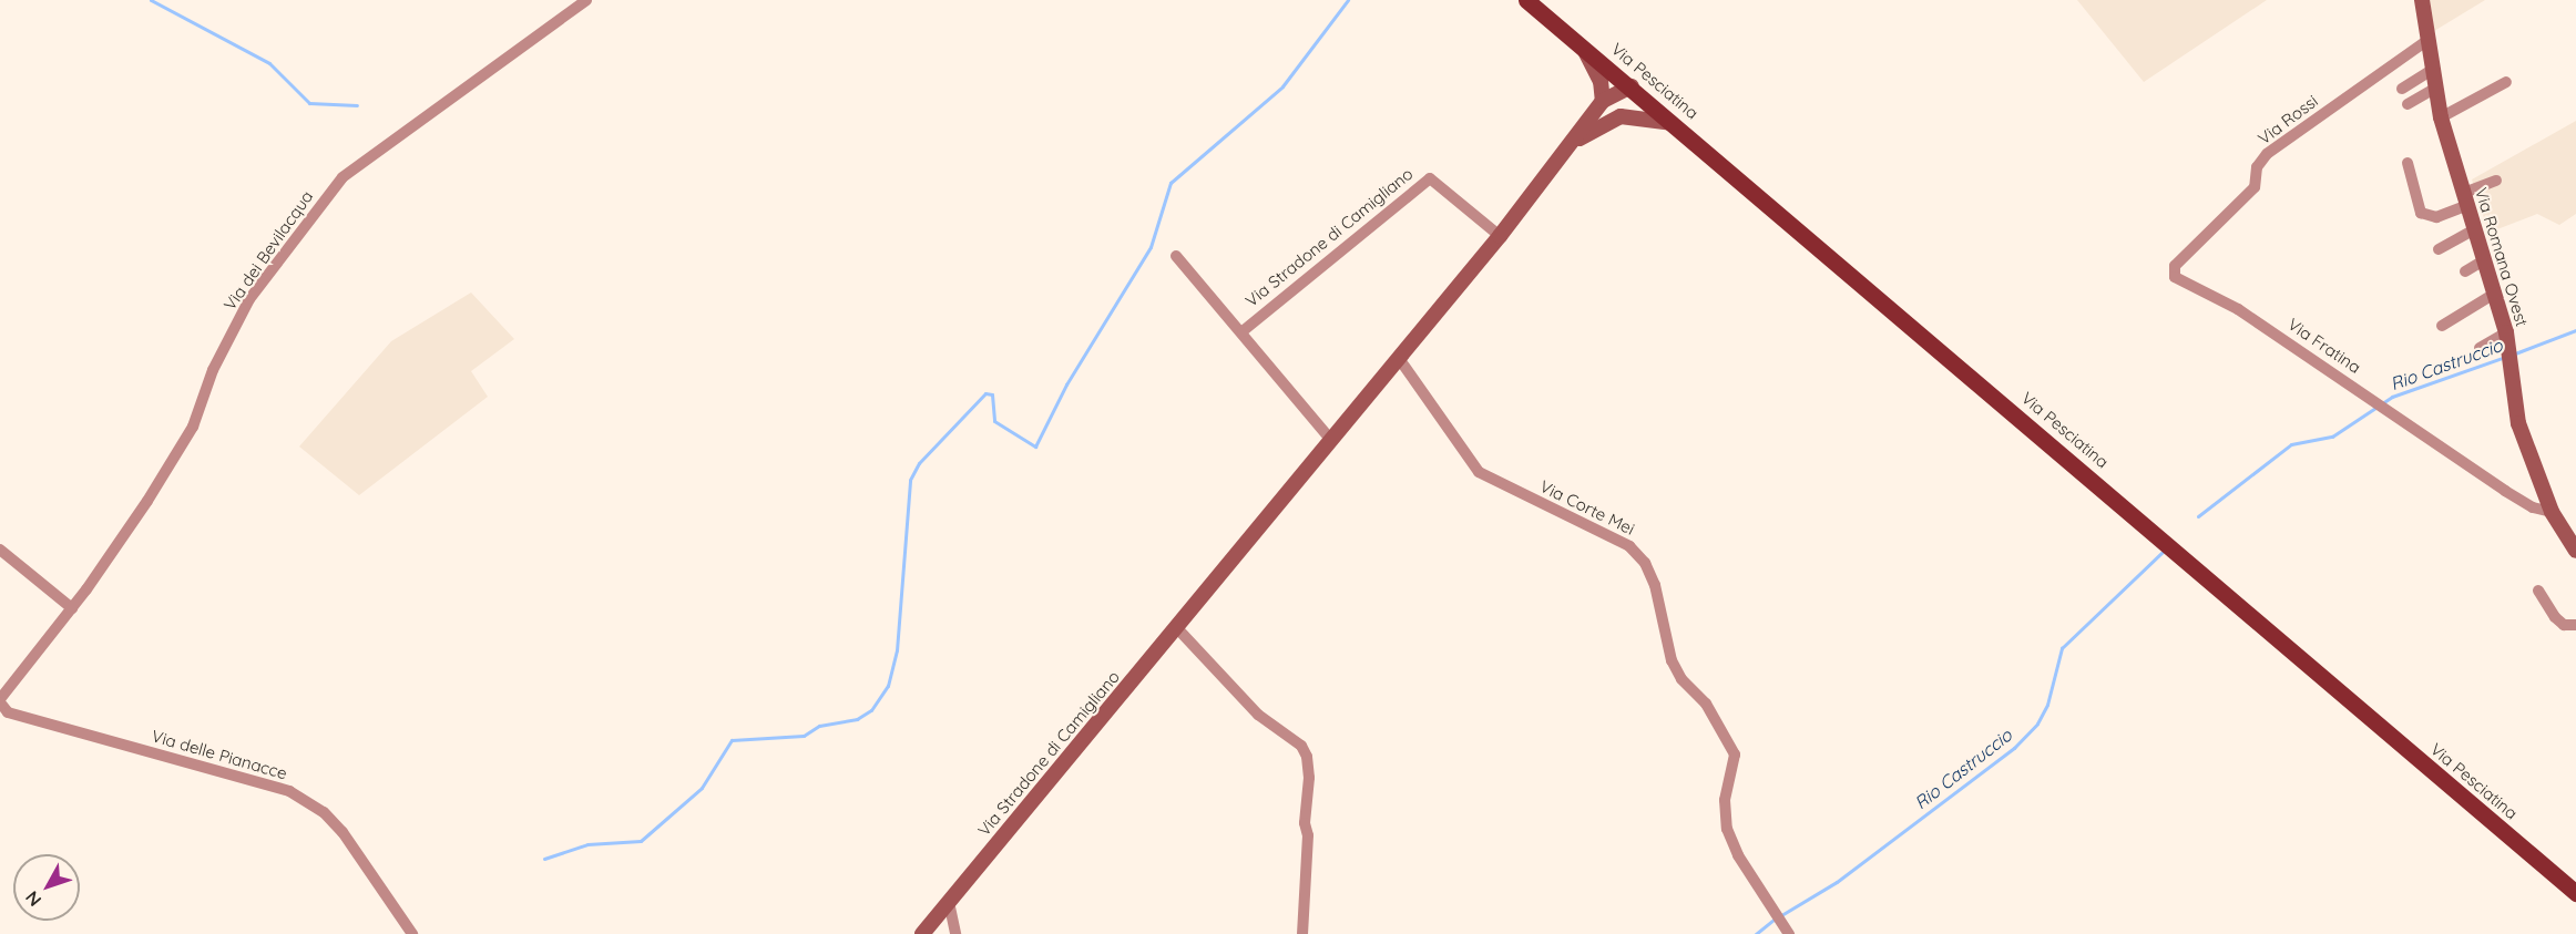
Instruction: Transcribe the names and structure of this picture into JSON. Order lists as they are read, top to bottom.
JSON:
{
  "streets": {
    "main road": ["Via Pesciatina"],
    "street": [
      "Via Rossi",
      "Via Stradone di Camigliano",
      "Via dei Bevilacqua",
      "Via Romana Ovest",
      "Via Fratina",
      "Via Corte Mei",
      "Via delle Pianacce"
    ]
  },
  "crossings": [
    ["Via Rossi", "Via Romana Ovest"],
    ["Via Rossi", "Via Fratina"],
    ["Via Stradone di Camigliano", "Via Corte Mei"],
    ["Via dei Bevilacqua", "Via delle Pianacce"],
    ["Via Romana Ovest", "Via Fratina"]
  ],
  "water": ["Rio Castruccio"],
  "north": "bottom left"
}
